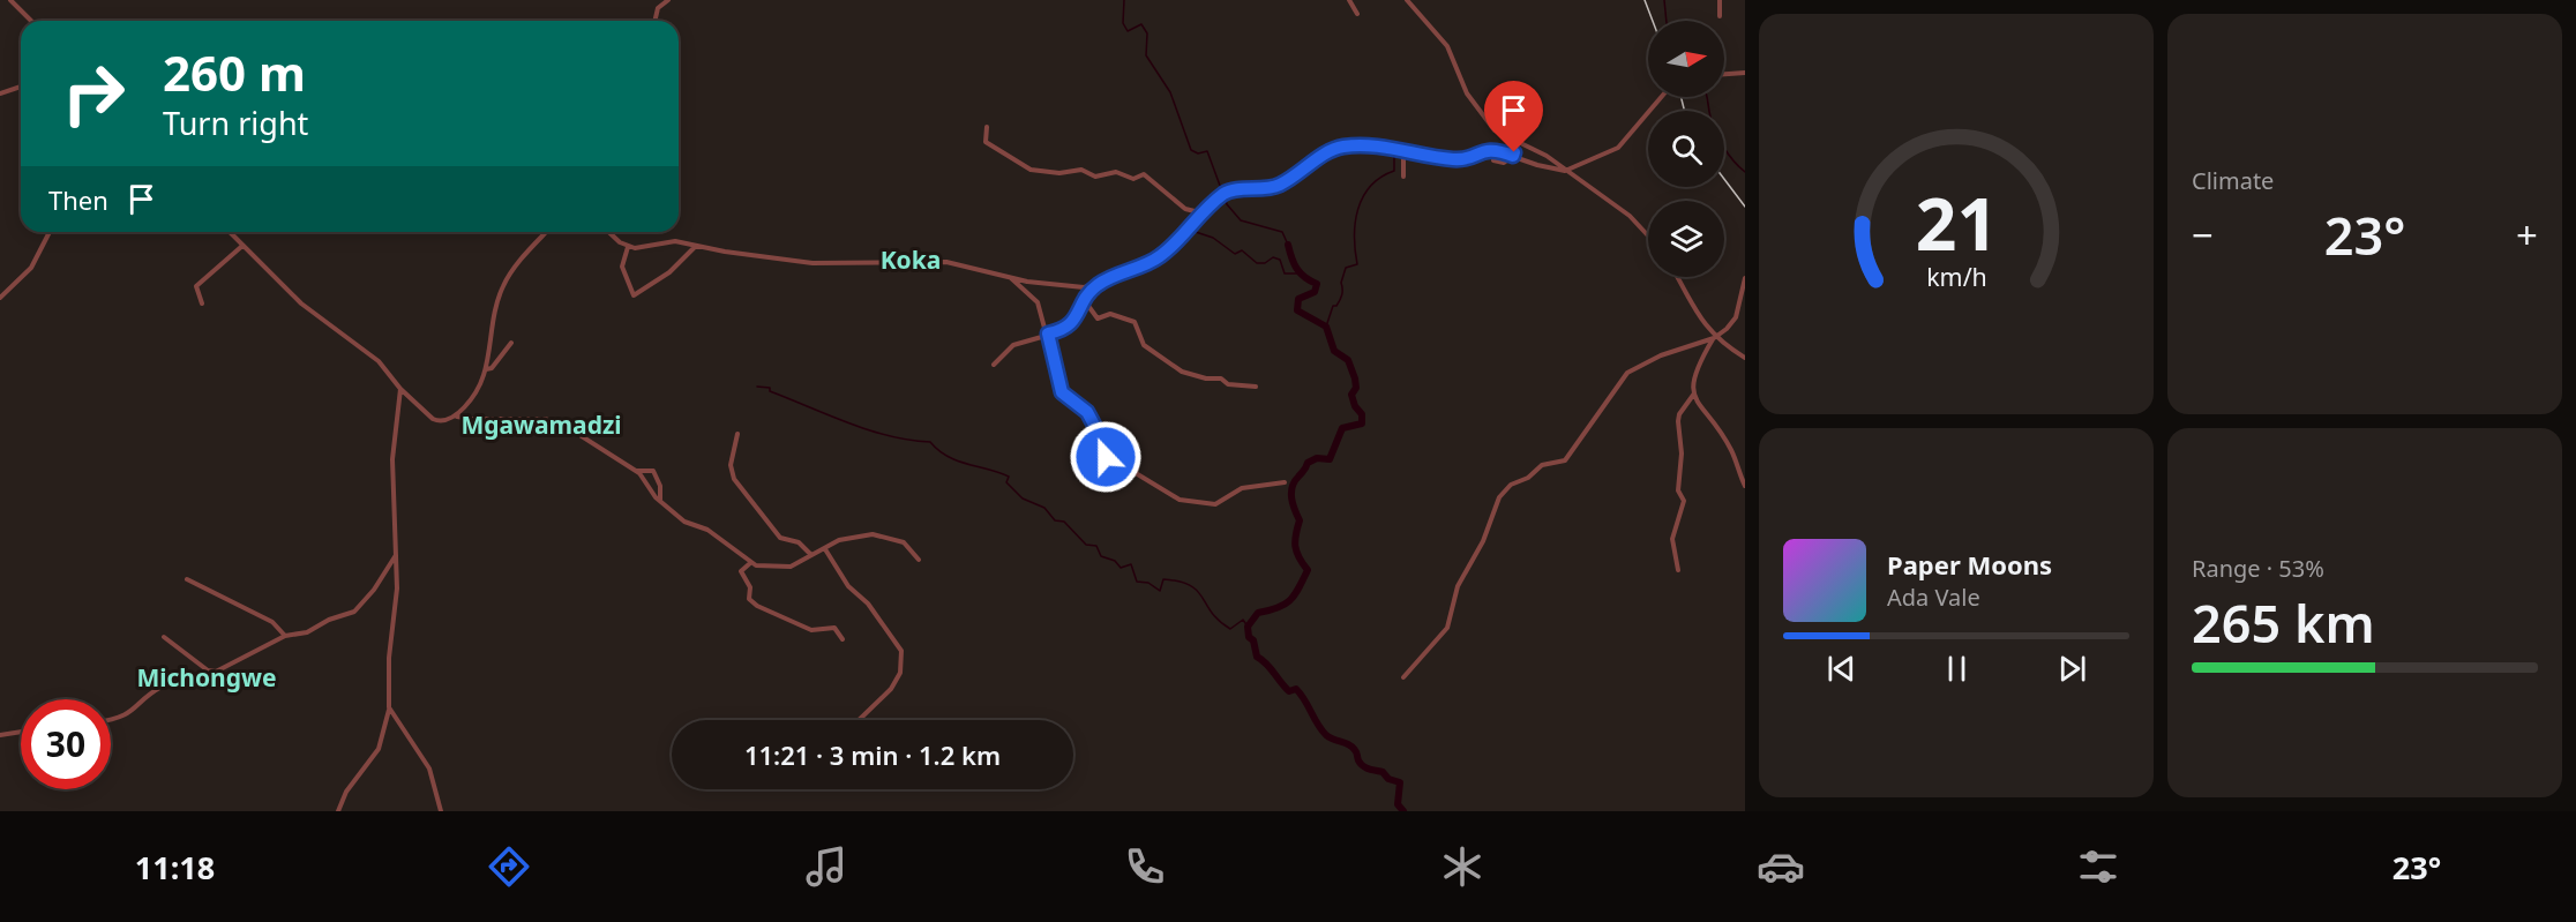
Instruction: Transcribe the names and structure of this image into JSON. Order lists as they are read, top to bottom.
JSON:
{
  "districts": ["Koka", "Mgawamadzi", "Michongwe"],
  "north": "right",
  "page": {
    "tile": [
      "Climate",
      ["Range · 53%", "265 km"]
    ],
    "turn": ["260 m", "Turn right"],
    "then": "Then",
    "heat": ["−", "23°", "+"],
    "song": ["Paper Moons", "Ada Vale"],
    "limit": "30",
    "trip": "11:21 · 3 min · 1.2 km",
    "tabs": ["11:18", "23°"],
    "gauge": ["21", "km/h"]
  }
}
